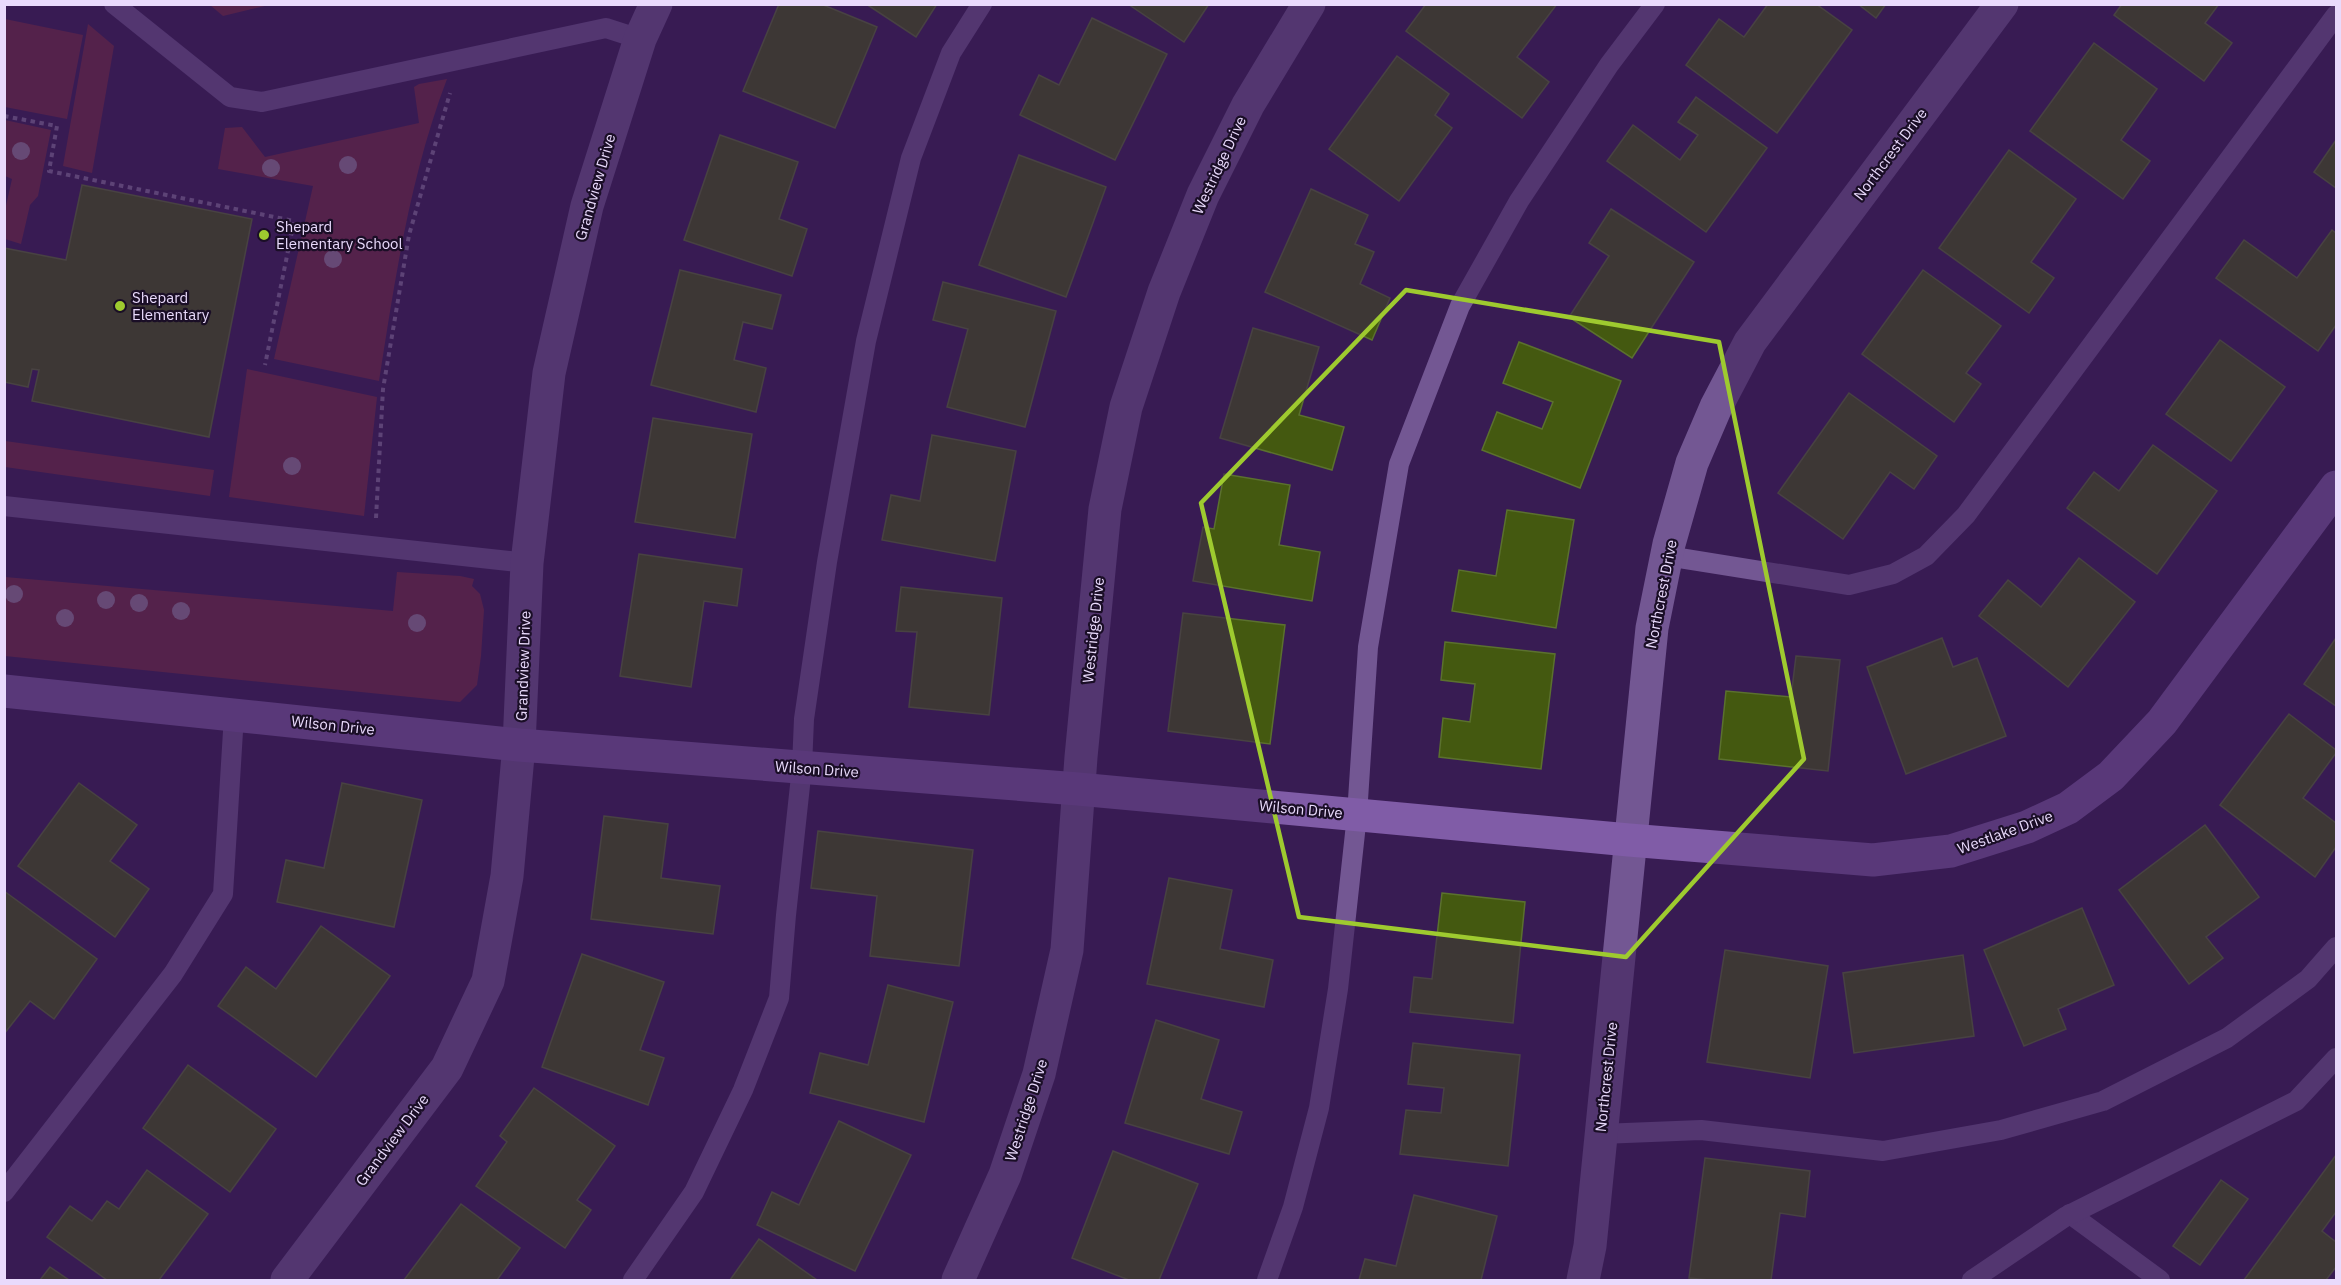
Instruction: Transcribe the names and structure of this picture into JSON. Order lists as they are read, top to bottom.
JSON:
{
  "streets": {
    "street": [
      "Northcrest Drive",
      "Westridge Drive",
      "Grandview Drive",
      "Wilson Drive",
      "Westlake Drive"
    ]
  },
  "crossings": [
    ["Northcrest Drive", "Wilson Drive"],
    ["Northcrest Drive", "Westlake Drive"],
    ["Westridge Drive", "Wilson Drive"],
    ["Grandview Drive", "Wilson Drive"],
    ["Wilson Drive", "Westlake Drive"]
  ],
  "places": ["Shepard Elementary School", "Shepard Elementary"]
}
